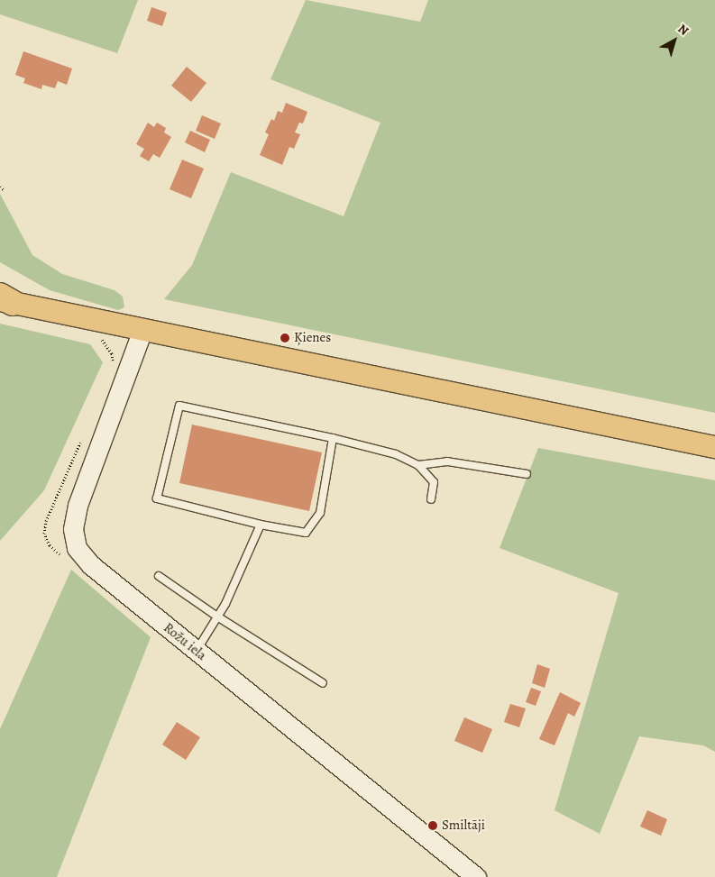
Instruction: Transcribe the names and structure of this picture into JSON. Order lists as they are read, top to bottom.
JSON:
{
  "streets": {
    "street": ["Rožu iela"]
  },
  "places": ["Ķienes", "Smiltāji"],
  "north": "top right"
}
